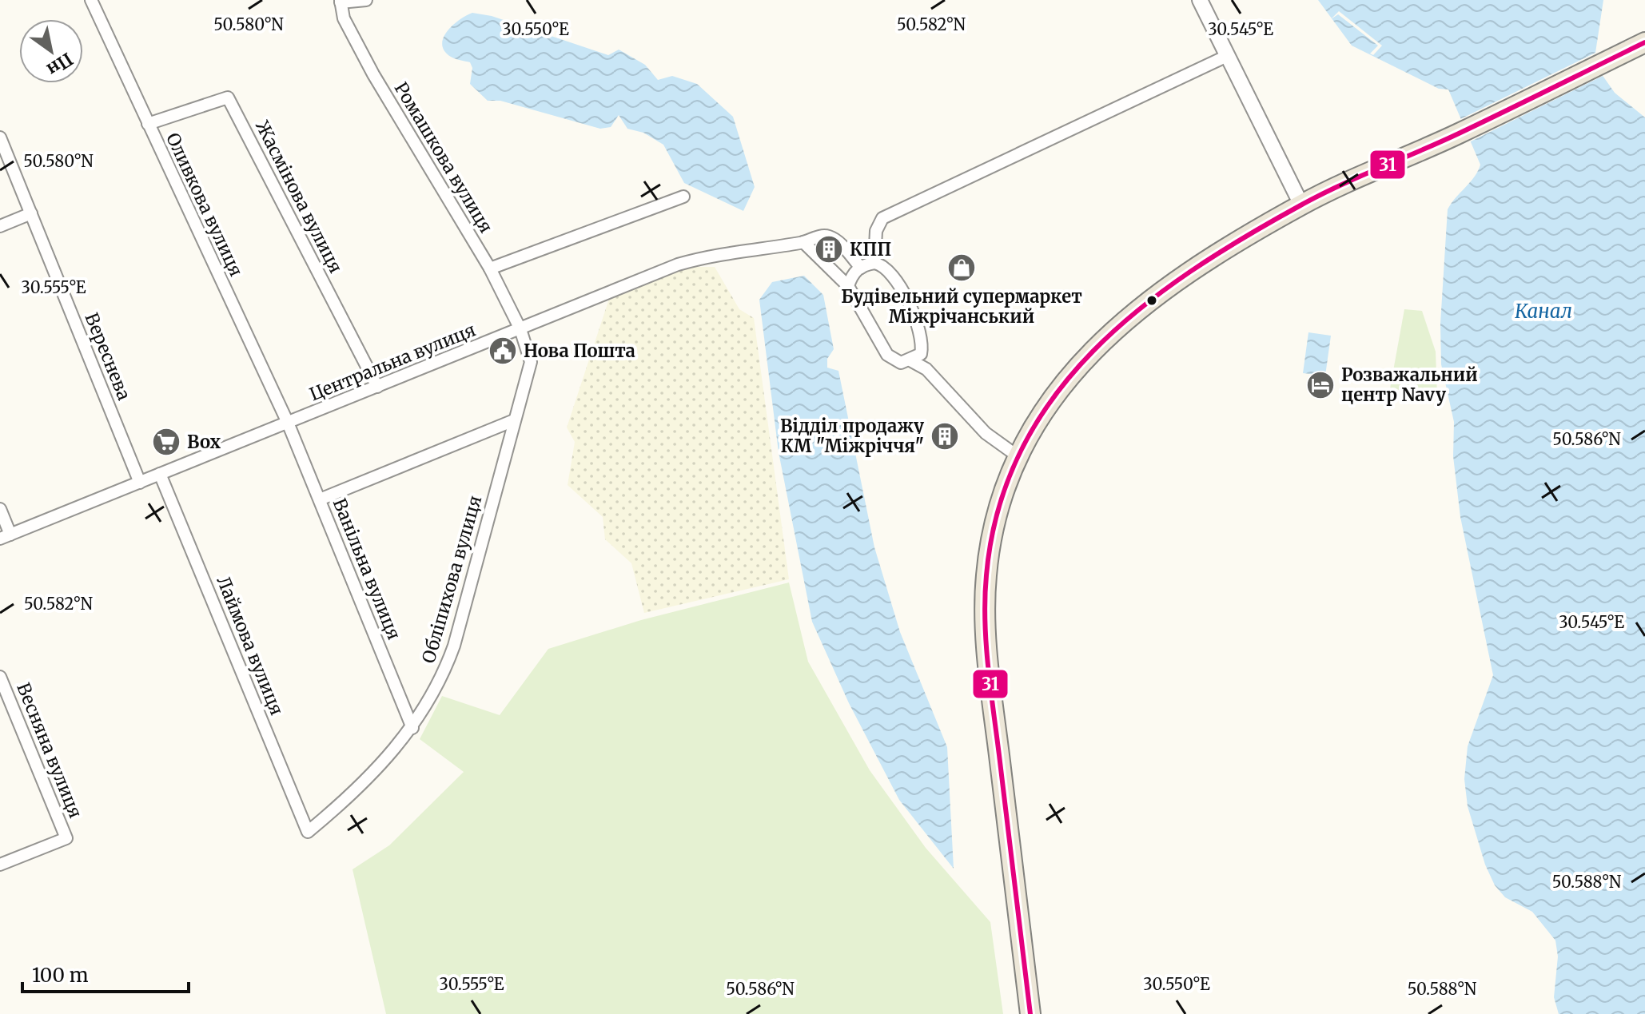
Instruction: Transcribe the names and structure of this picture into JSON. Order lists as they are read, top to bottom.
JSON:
{
  "streets": {
    "street": [
      "Ромашкова вулиця",
      "Жасмінова вулиця",
      "Оливкова вулиця",
      "Вереснева",
      "Центральна вулиця",
      "Ванільна вулиця",
      "Обліпихова вулиця",
      "Лаймова вулиця",
      "Весняна вулиця"
    ]
  },
  "crossings": [
    ["Ромашкова вулиця", "Центральна вулиця"],
    ["Ромашкова вулиця", "Обліпихова вулиця"],
    ["Жасмінова вулиця", "Оливкова вулиця"],
    ["Жасмінова вулиця", "Центральна вулиця"],
    ["Оливкова вулиця", "Центральна вулиця"],
    ["Оливкова вулиця", "Ванільна вулиця"],
    ["Вереснева", "Центральна вулиця"],
    ["Центральна вулиця", "Ванільна вулиця"],
    ["Центральна вулиця", "Обліпихова вулиця"],
    ["Центральна вулиця", "Лаймова вулиця"],
    ["Ванільна вулиця", "Обліпихова вулиця"],
    ["Обліпихова вулиця", "Лаймова вулиця"]
  ],
  "water": ["Канал"],
  "places": {
    "building": ["КПП", "Відділ продажу КМ \"Міжріччя\""],
    "shop": ["Будівельний супермаркет Міжрічанський"],
    "public building": ["Нова Пошта"],
    "hotel": ["Розважальний центр Navy"],
    "supermarket": ["Box"]
  },
  "lines": ["transit line 31"],
  "scale_bar": "100 m",
  "north": "bottom right",
  "coordinates": [
    "50.580°N",
    "50.582°N",
    "30.550°E",
    "30.545°E",
    "30.555°E",
    "50.586°N",
    "50.588°N"
  ]
}
